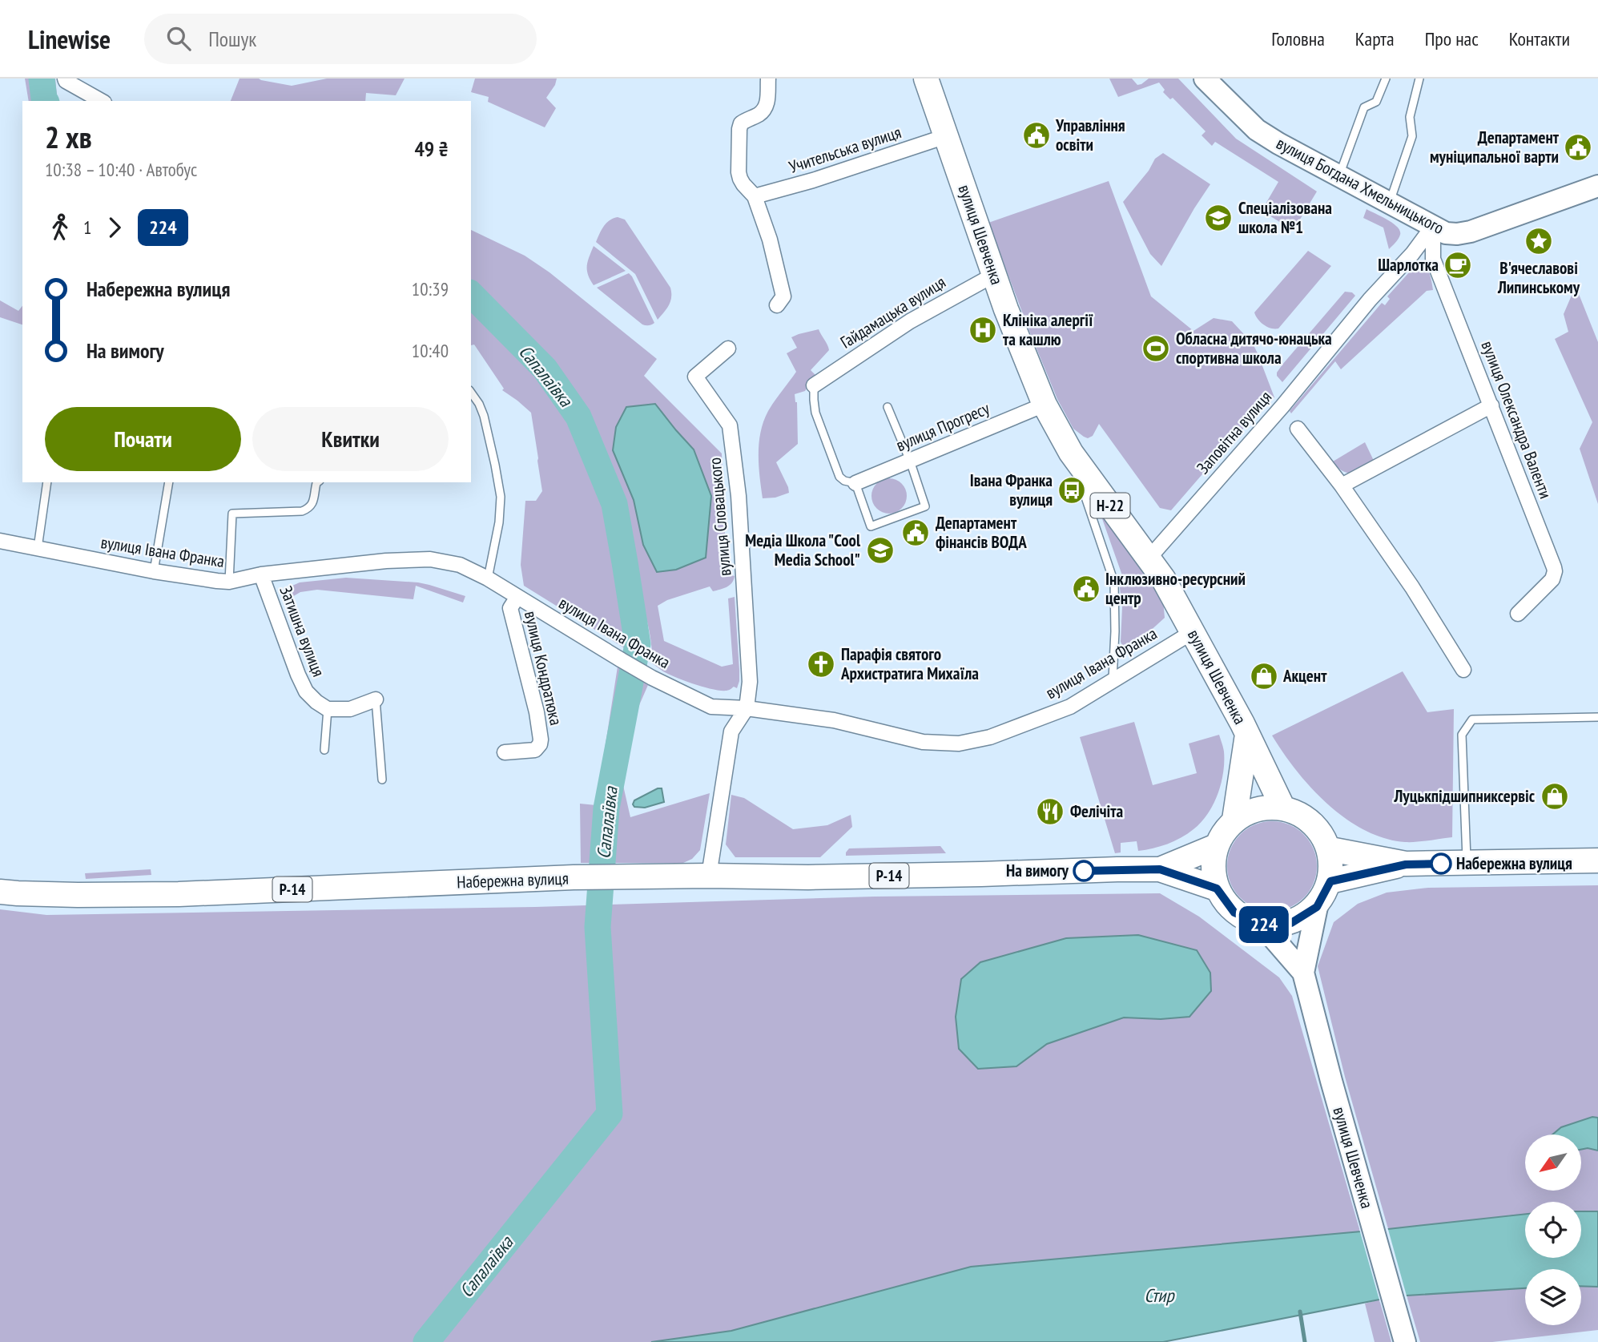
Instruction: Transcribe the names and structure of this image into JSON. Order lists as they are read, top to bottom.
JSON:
{
  "streets": {
    "main road": [
      "вулиця Шевченка",
      "Н-22",
      "Р-14",
      "Набережна вулиця"
    ],
    "street": [
      "Учительська вулиця",
      "вулиця Богдана Хмельницького",
      "Гайдамацька вулиця",
      "вулиця Олександра Валенти",
      "вулиця Прогресу",
      "Заповітна вулиця",
      "вулиця Словацького",
      "вулиця Івана Франка",
      "Затишна вулиця",
      "вулиця Кондратюка"
    ]
  },
  "crossings": [
    ["Учительська вулиця", "вулиця Шевченка"],
    ["вулиця Богдана Хмельницького", "вулиця Олександра Валенти"],
    ["вулиця Богдана Хмельницького", "Заповітна вулиця"],
    ["вулиця Шевченка", "Гайдамацька вулиця"],
    ["вулиця Шевченка", "вулиця Прогресу"],
    ["вулиця Шевченка", "Заповітна вулиця"],
    ["вулиця Шевченка", "вулиця Івана Франка"],
    ["вулиця Шевченка", "Набережна вулиця"],
    ["вулиця Олександра Валенти", "Заповітна вулиця"],
    ["вулиця Словацького", "вулиця Івана Франка"],
    ["вулиця Івана Франка", "Затишна вулиця"],
    ["вулиця Івана Франка", "вулиця Кондратюка"]
  ],
  "water": ["Сапалаївка", "Стир"],
  "places": {
    "public building": [
      "Управління освіти",
      "Департамент муніципальної варти",
      "Департамент фінансів ВОДА",
      "Інклюзивно-ресурсний центр"
    ],
    "school or university": ["Спеціалізована школа №1", "Медіа Школа \"Cool Media School\""],
    "place": ["В'ячеславові Липинському"],
    "cafe": ["Шарлотка"],
    "hospital": ["Клініка алергії та кашлю"],
    "sports": ["Обласна дитячо-юнацька спортивна школа"],
    "bus stop": ["Івана Франка вулиця"],
    "church": ["Парафія святого Архистратига Михаїла"],
    "shop": ["Акцент", "Луцькпідшипниксервіс"],
    "restaurant": ["Фелічіта"],
    "other": ["Набережна вулиця", "На вимогу"]
  },
  "lines": ["bus line 224"],
  "north": "bottom left",
  "page": {
    "header": "Linewise",
    "search": "Пошук",
    "nav": [
      "Головна",
      "Карта",
      "Про нас",
      "Контакти"
    ],
    "on_map": "224",
    "heading": ["2 хв", "10:38 – 10:40 · Автобус", "49 ₴"],
    "legs": ["1", "224"],
    "list": [
      {
        "name": "Набережна вулиця",
        "value": "10:39"
      },
      {
        "name": "На вимогу",
        "value": "10:40"
      }
    ],
    "buttons": ["Почати", "Квитки"]
  }
}
